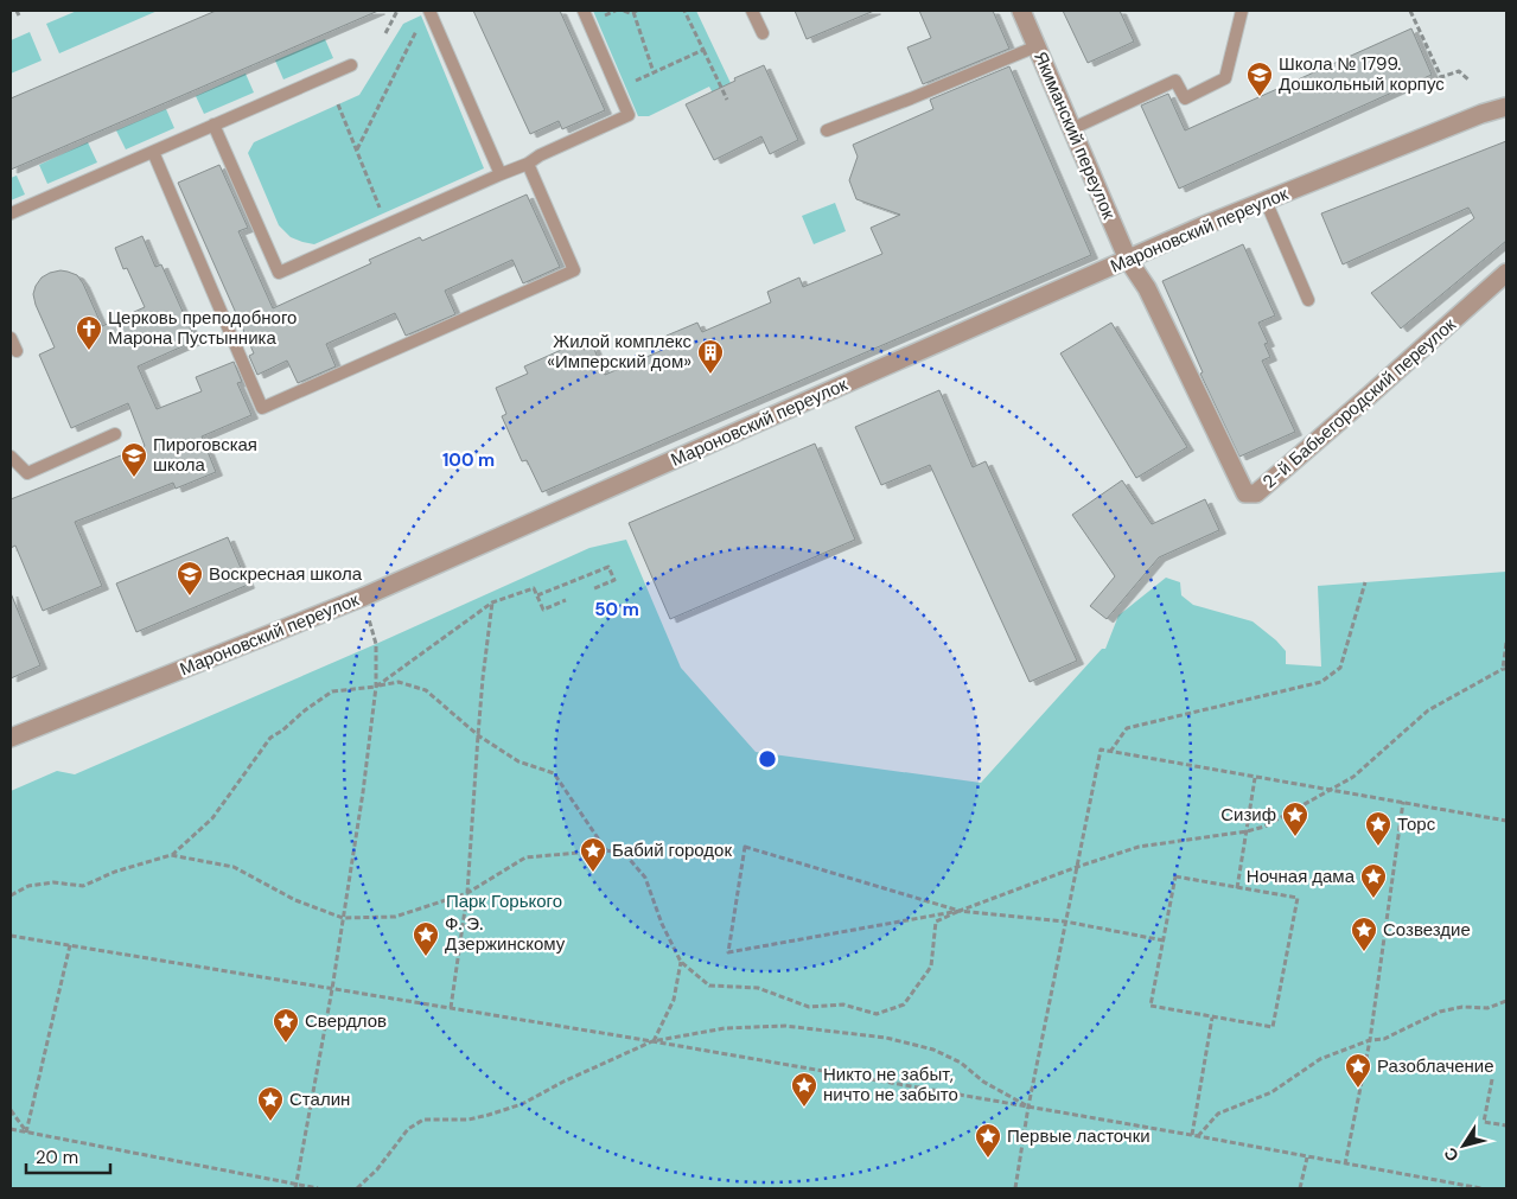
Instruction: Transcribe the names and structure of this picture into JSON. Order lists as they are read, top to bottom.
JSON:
{
  "streets": {
    "street": ["Якиманский переулок", "Мароновский переулок", "2-й Бабьегородский переулок"]
  },
  "crossings": [
    ["Якиманский переулок", "Мароновский переулок"],
    ["Якиманский переулок", "2-й Бабьегородский переулок"],
    ["Мароновский переулок", "2-й Бабьегородский переулок"]
  ],
  "parks": ["Парк Горького"],
  "places": {
    "school or university": ["Школа № 1799. Дошкольный корпус", "Пироговская школа", "Воскресная школа"],
    "church": ["Церковь преподобного Марона Пустынника"],
    "building": ["Жилой комплекс «Имперский дом»"],
    "place": [
      "Сизиф",
      "Торс",
      "Бабий городок",
      "Ночная дама",
      "Созвездие",
      "Ф. Э. Дзержинскому",
      "Свердлов",
      "Разоблачение",
      "Никто не забыт, ничто не забыто",
      "Сталин",
      "Первые ласточки"
    ]
  },
  "scale_bar": "20 m",
  "north": "bottom left",
  "rings": ["100 m", "50 m"]
}
